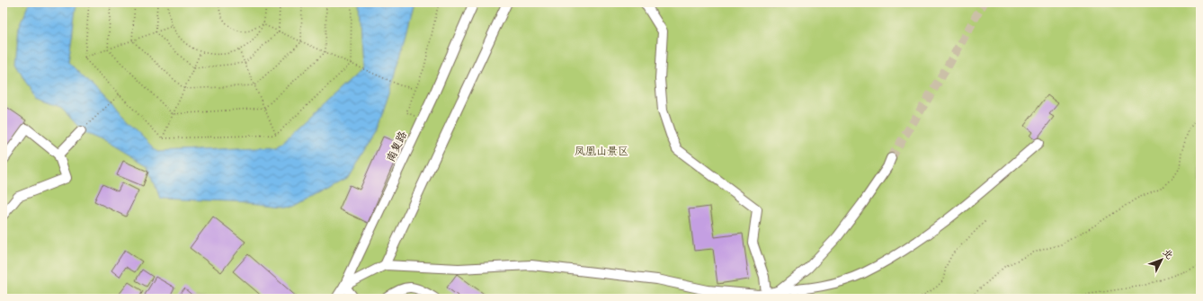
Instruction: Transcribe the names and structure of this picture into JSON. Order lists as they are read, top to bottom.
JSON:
{
  "streets": {
    "street": ["南复路"]
  },
  "parks": ["凤凰山景区"],
  "north": "top right"
}
